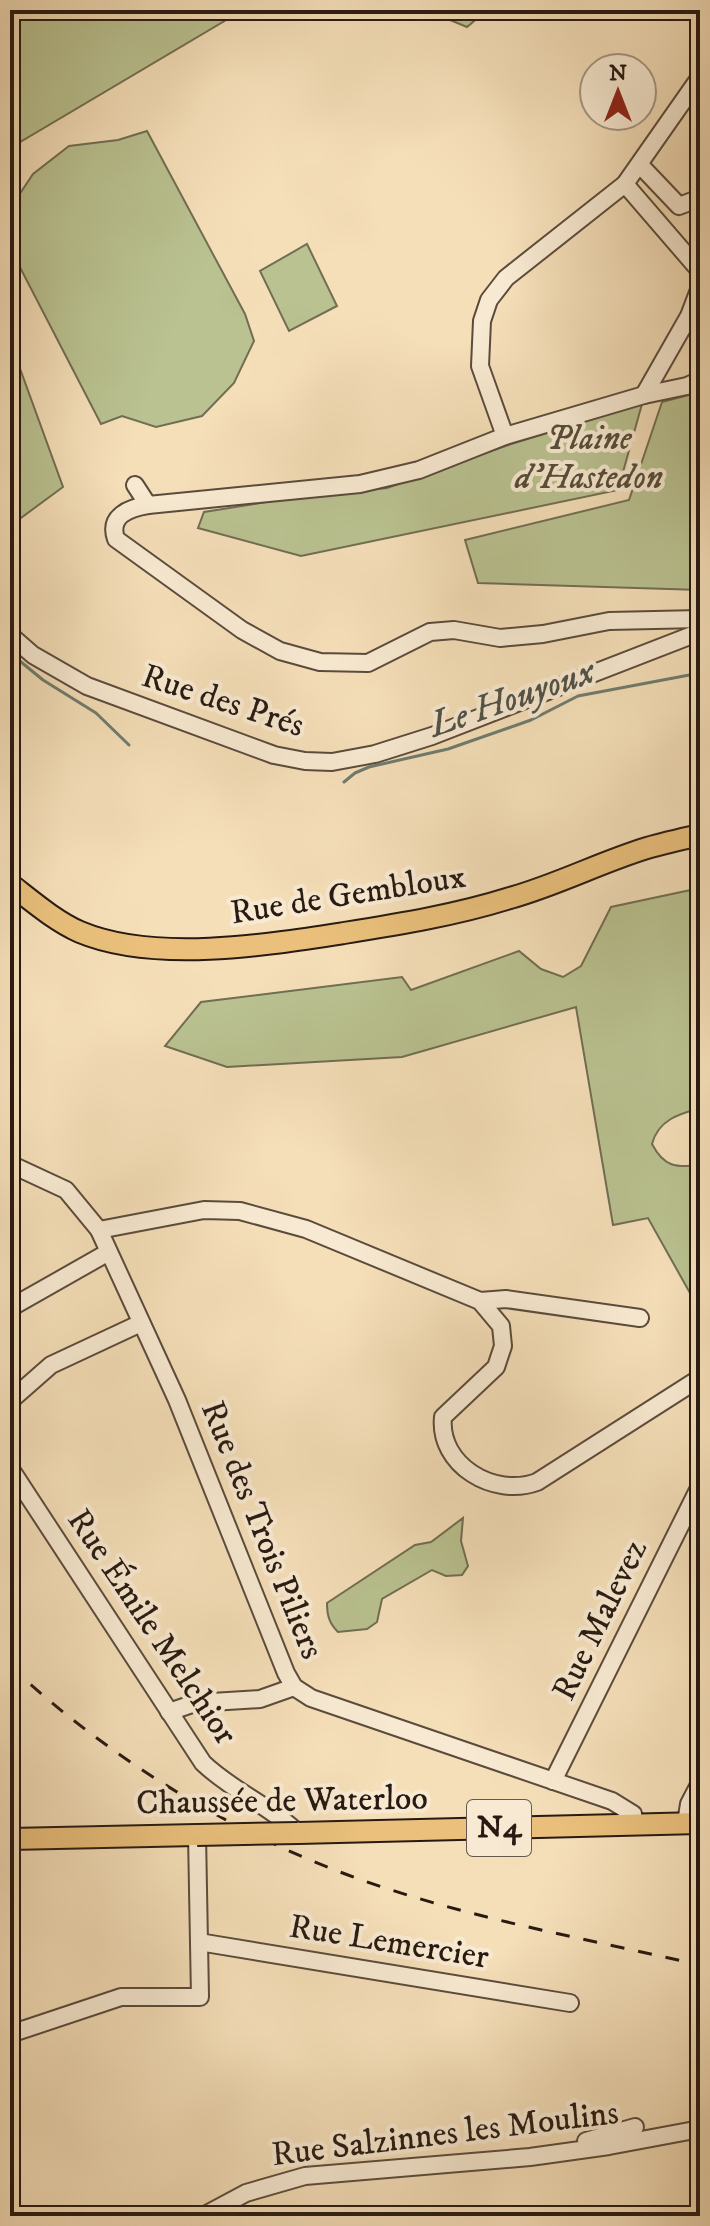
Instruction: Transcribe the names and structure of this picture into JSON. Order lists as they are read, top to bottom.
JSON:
{
  "streets": {
    "main road": ["Rue de Gembloux", "Chaussée de Waterloo", "N4"],
    "street": [
      "Rue des Prés",
      "Rue des Trois Piliers",
      "Rue Malevez",
      "Rue Émile Melchior",
      "Rue Lemercier",
      "Rue Salzinnes les Moulins"
    ]
  },
  "crossings": [
    ["Rue des Trois Piliers", "Rue Malevez"],
    ["Rue des Trois Piliers", "Chaussée de Waterloo"],
    ["Rue Émile Melchior", "Chaussée de Waterloo"]
  ],
  "water": ["Le Houyoux"],
  "parks": ["Plaine d'Hastedon"],
  "north": "top"
}
